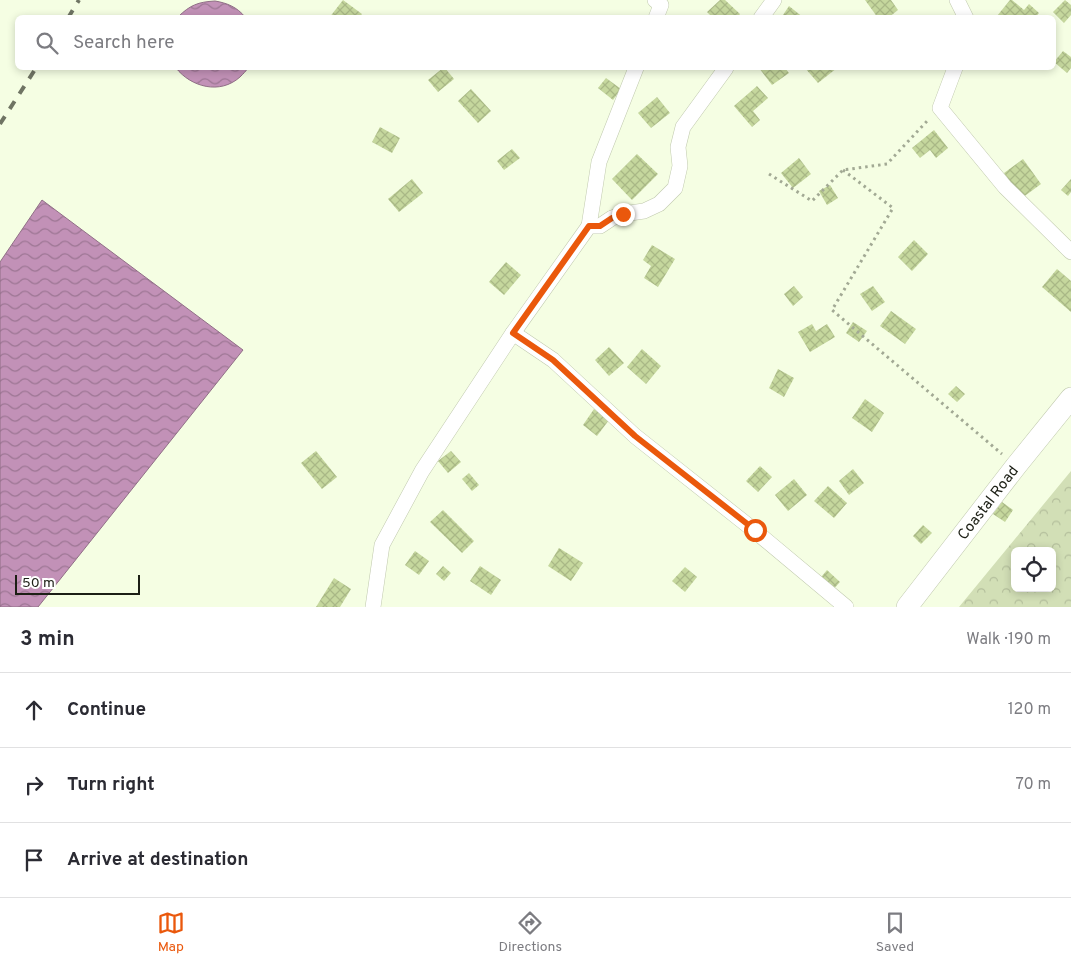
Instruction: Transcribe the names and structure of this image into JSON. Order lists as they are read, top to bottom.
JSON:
{
  "streets": {
    "main road": ["Coastal Road"]
  },
  "scale_bar": "50 m",
  "page": {
    "search": "Search here",
    "scale": "50 m",
    "heading": ["3 min", "Walk · 190 m"],
    "list": [
      ["Continue", "120 m"],
      ["Turn right", "70 m"],
      "Arrive at destination"
    ],
    "nav": ["Map", "Directions", "Saved"]
  }
}
